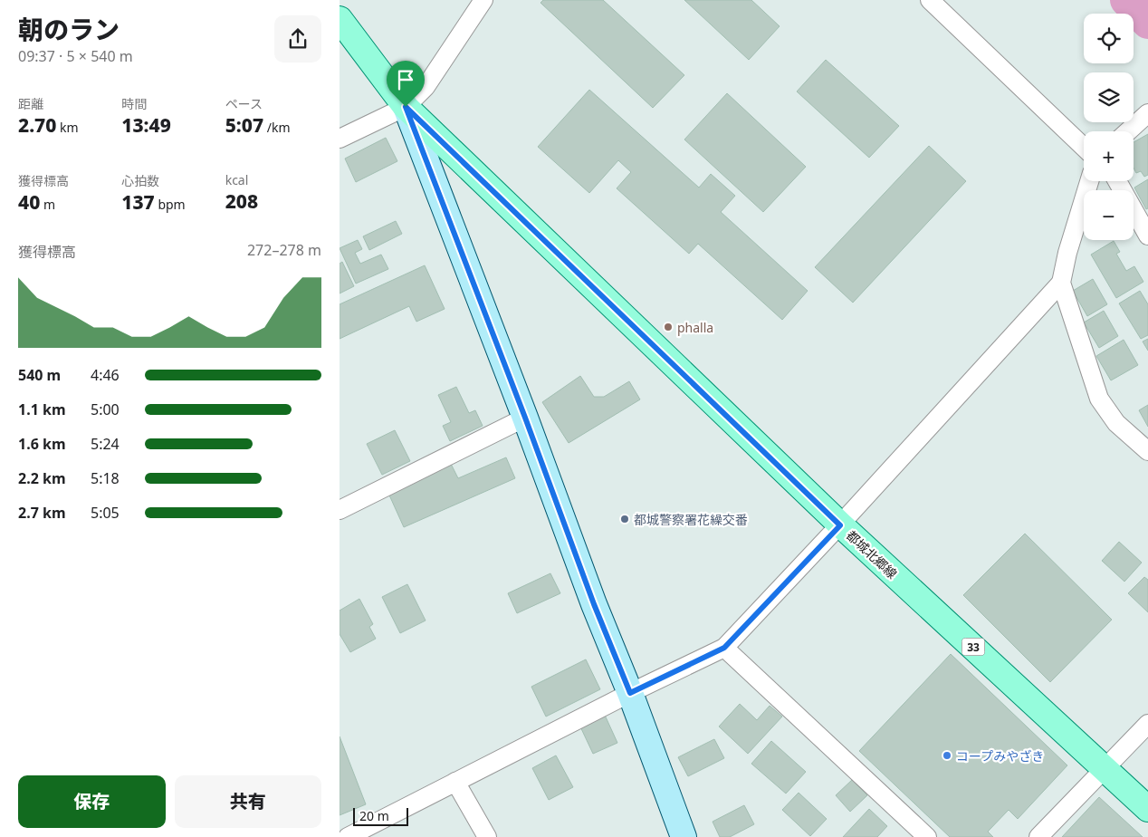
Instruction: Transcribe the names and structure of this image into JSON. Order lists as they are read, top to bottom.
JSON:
{
  "streets": {
    "main road": ["都城北郷線", "33"]
  },
  "places": ["phalla", "都城警察署花繰交番", "コープみやざき"],
  "scale_bar": "20 m",
  "page": {
    "heading": ["朝のラン", "09:37 · 5 × 540 m"],
    "map_buttons": ["+", "−"],
    "stats": [
      ["距離", "2.70 km"],
      ["時間", "13:49"],
      ["ペース", "5:07 /km"],
      ["獲得標高", "40 m"],
      ["心拍数", "137 bpm"],
      ["kcal", "208"]
    ],
    "chart": ["獲得標高", "272–278 m"],
    "list": [
      {
        "name": "540 m",
        "note": "4:46"
      },
      {
        "name": "1.1 km",
        "note": "5:00"
      },
      {
        "name": "1.6 km",
        "note": "5:24"
      },
      {
        "name": "2.2 km",
        "note": "5:18"
      },
      {
        "name": "2.7 km",
        "note": "5:05"
      }
    ],
    "buttons": ["保存", "共有"],
    "scale": "20 m"
  }
}
